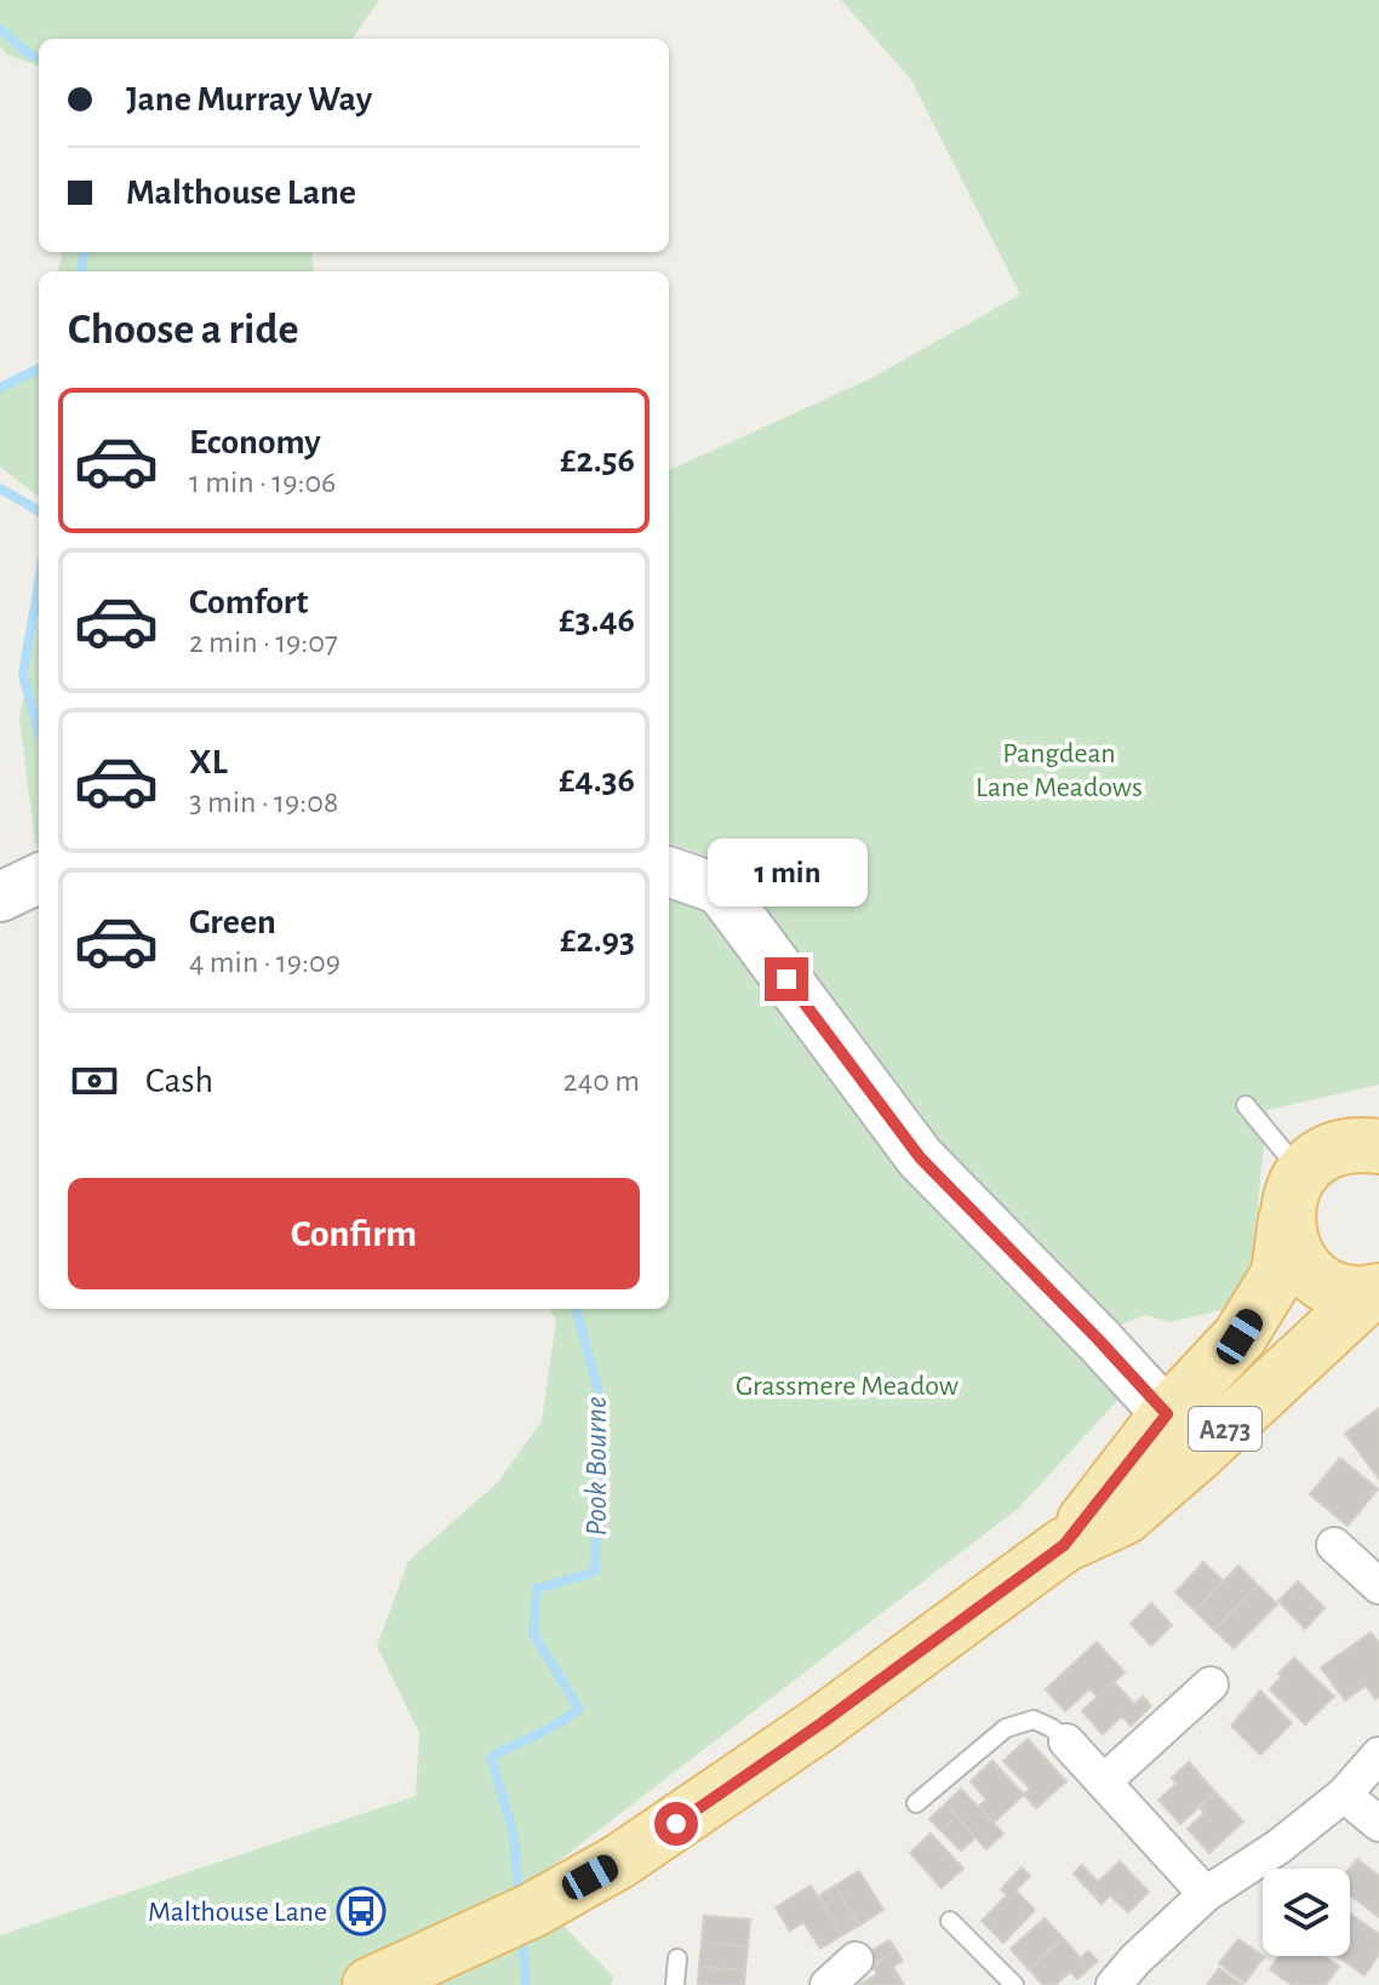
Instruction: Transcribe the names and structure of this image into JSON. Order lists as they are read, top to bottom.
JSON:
{
  "streets": {
    "main road": ["A273"]
  },
  "water": ["Pook Bourne"],
  "parks": ["Pangdean Lane Meadows", "Grassmere Meadow"],
  "places": {
    "bus stop": ["Malthouse Lane"]
  },
  "page": {
    "banner": ["Jane Murray Way", "Malthouse Lane"],
    "heading": "Choose a ride",
    "list": [
      {
        "name": "Economy",
        "note": "1 min · 19:06",
        "value": "£2.56"
      },
      {
        "name": "Comfort",
        "note": "2 min · 19:07",
        "value": "£3.46"
      },
      {
        "name": "XL",
        "note": "3 min · 19:08",
        "value": "£4.36"
      },
      {
        "name": "Green",
        "note": "4 min · 19:09",
        "value": "£2.93"
      }
    ],
    "bubble": "1 min",
    "pay": ["Cash", "240 m"],
    "buttons": "Confirm"
  }
}
